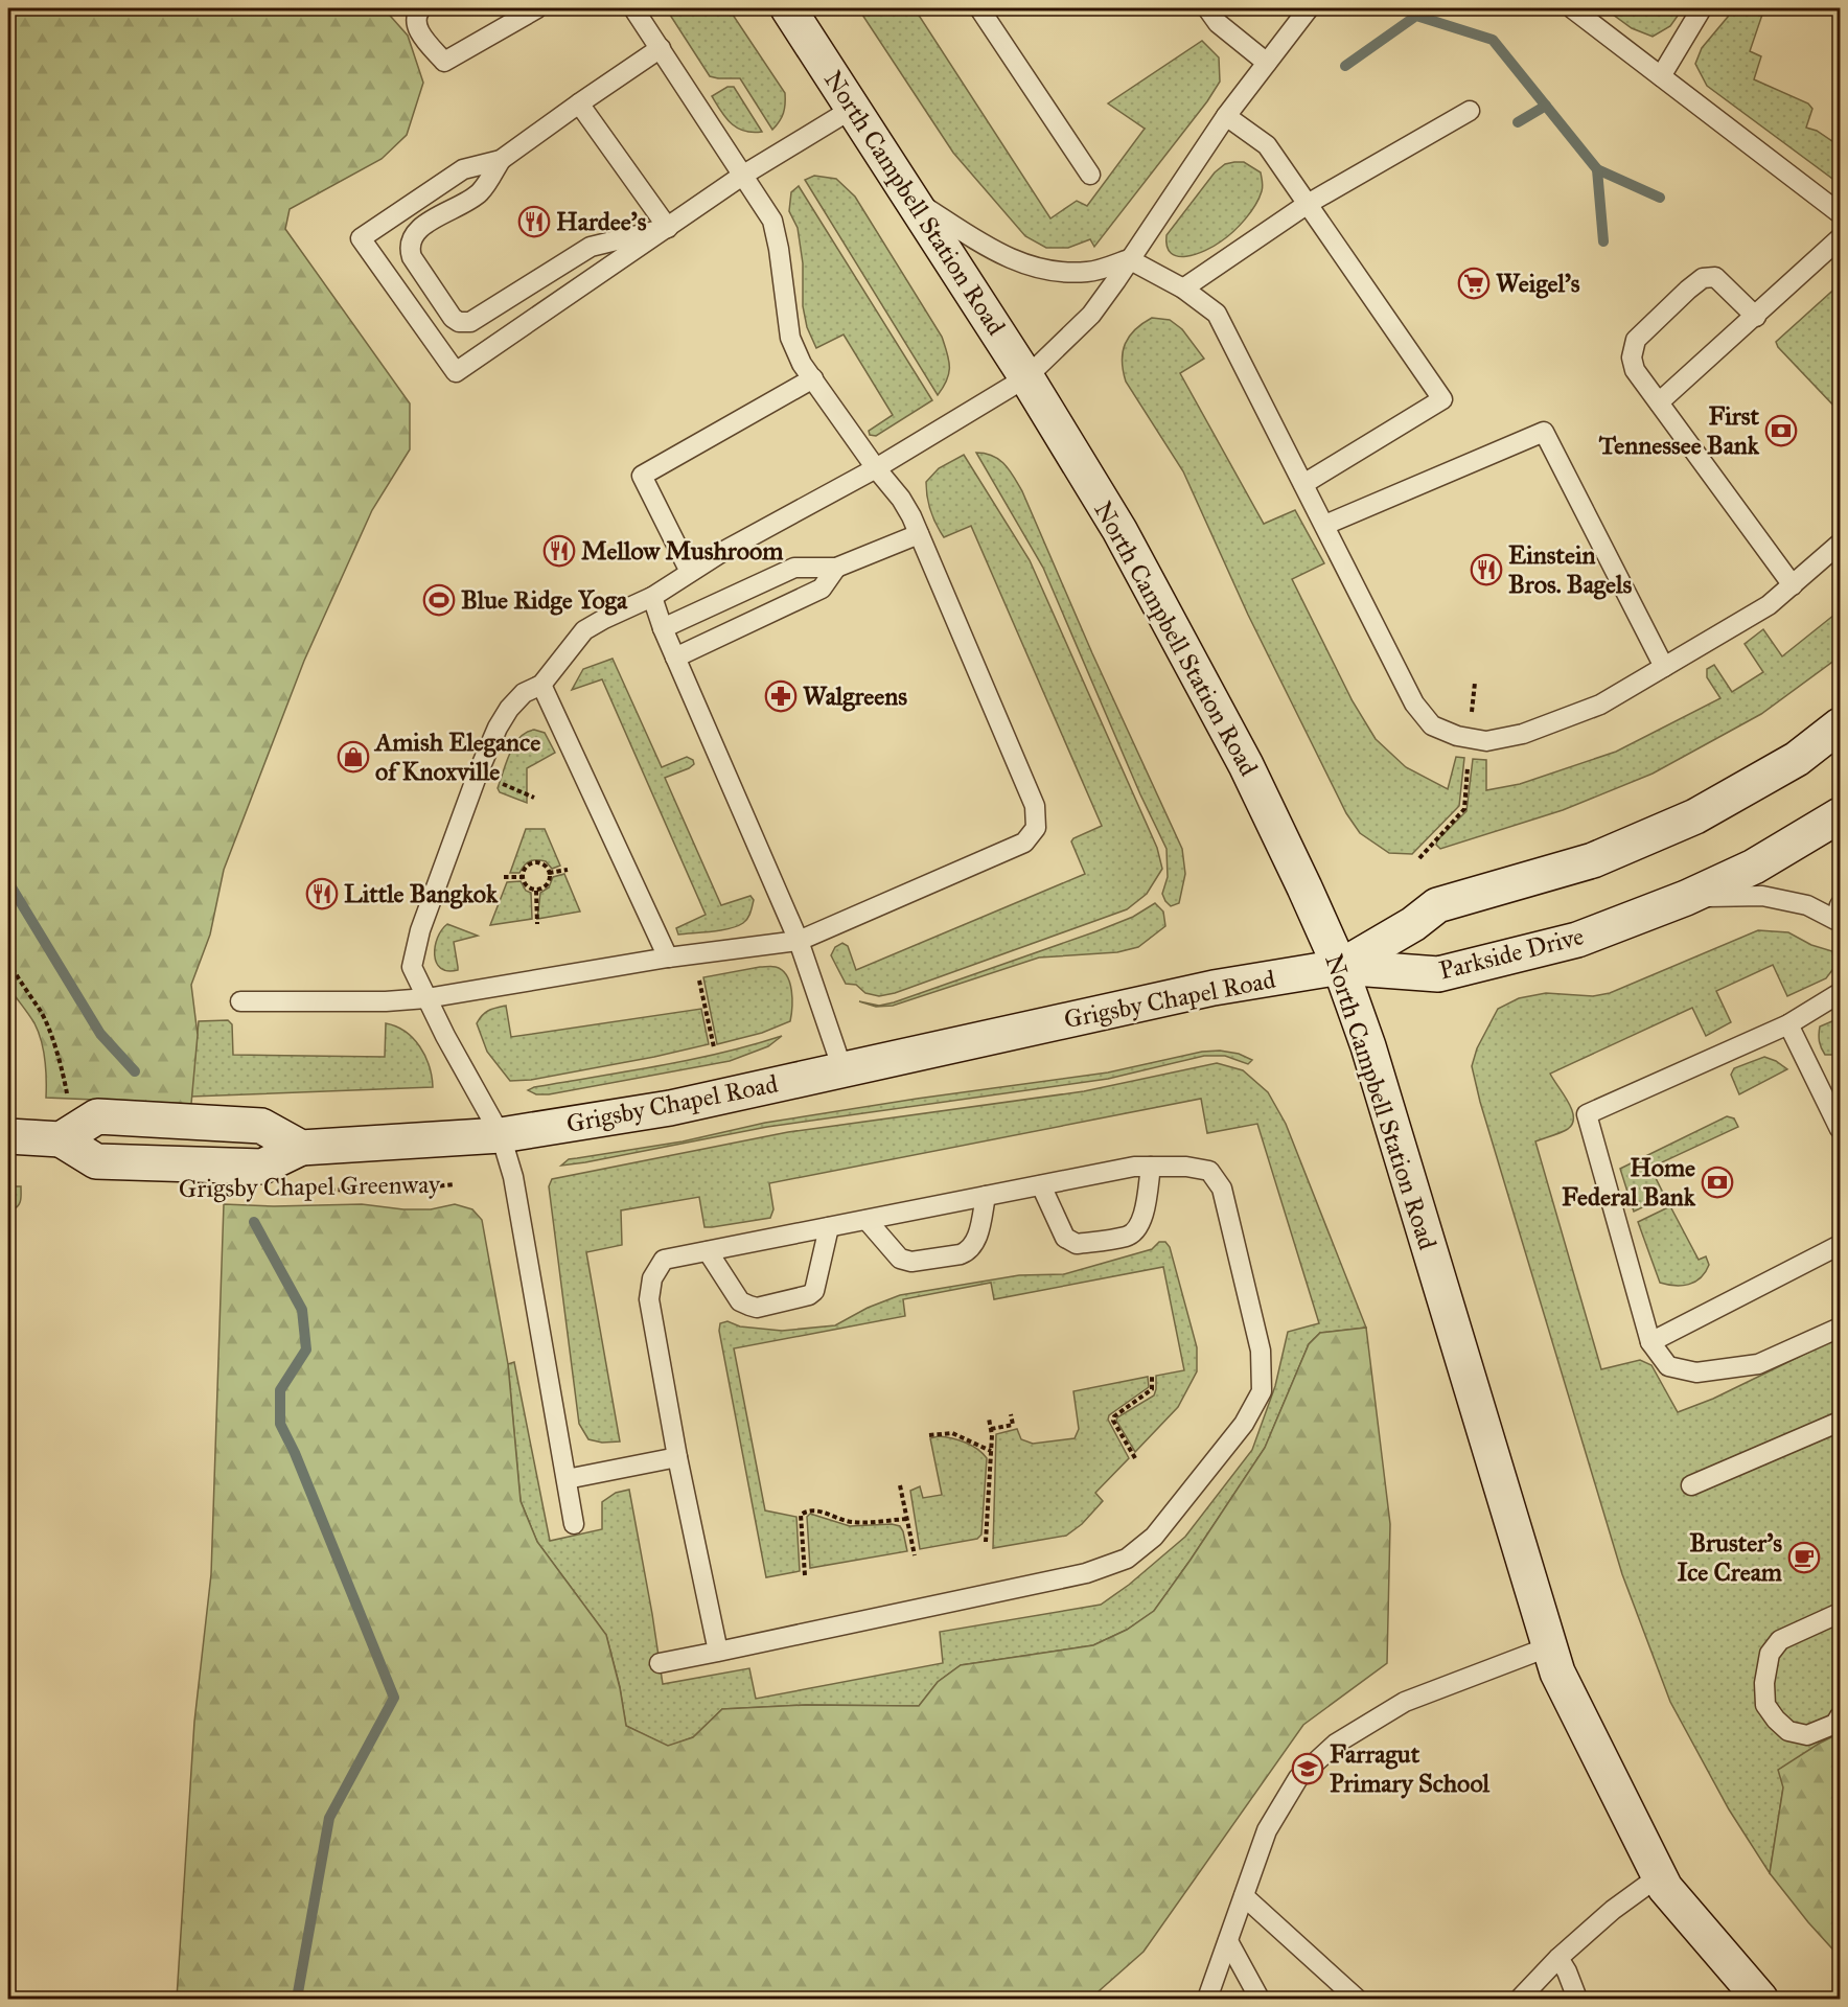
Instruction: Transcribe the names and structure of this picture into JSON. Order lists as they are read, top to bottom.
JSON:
{
  "streets": {
    "street": ["North Campbell Station Road", "Parkside Drive", "Grigsby Chapel Road"],
    "path": ["Grigsby Chapel Greenway"]
  },
  "crossings": [
    ["North Campbell Station Road", "Parkside Drive"],
    ["North Campbell Station Road", "Grigsby Chapel Road"],
    ["Parkside Drive", "Grigsby Chapel Road"]
  ],
  "places": {
    "restaurant": [
      "Hardee's",
      "Mellow Mushroom",
      "Einstein Bros. Bagels",
      "Little Bangkok"
    ],
    "supermarket": ["Weigel's"],
    "bank": ["First Tennessee Bank", "Home Federal Bank"],
    "sports": ["Blue Ridge Yoga"],
    "pharmacy": ["Walgreens"],
    "shop": ["Amish Elegance of Knoxville"],
    "cafe": ["Bruster's Ice Cream"],
    "school or university": ["Farragut Primary School"]
  }
}
